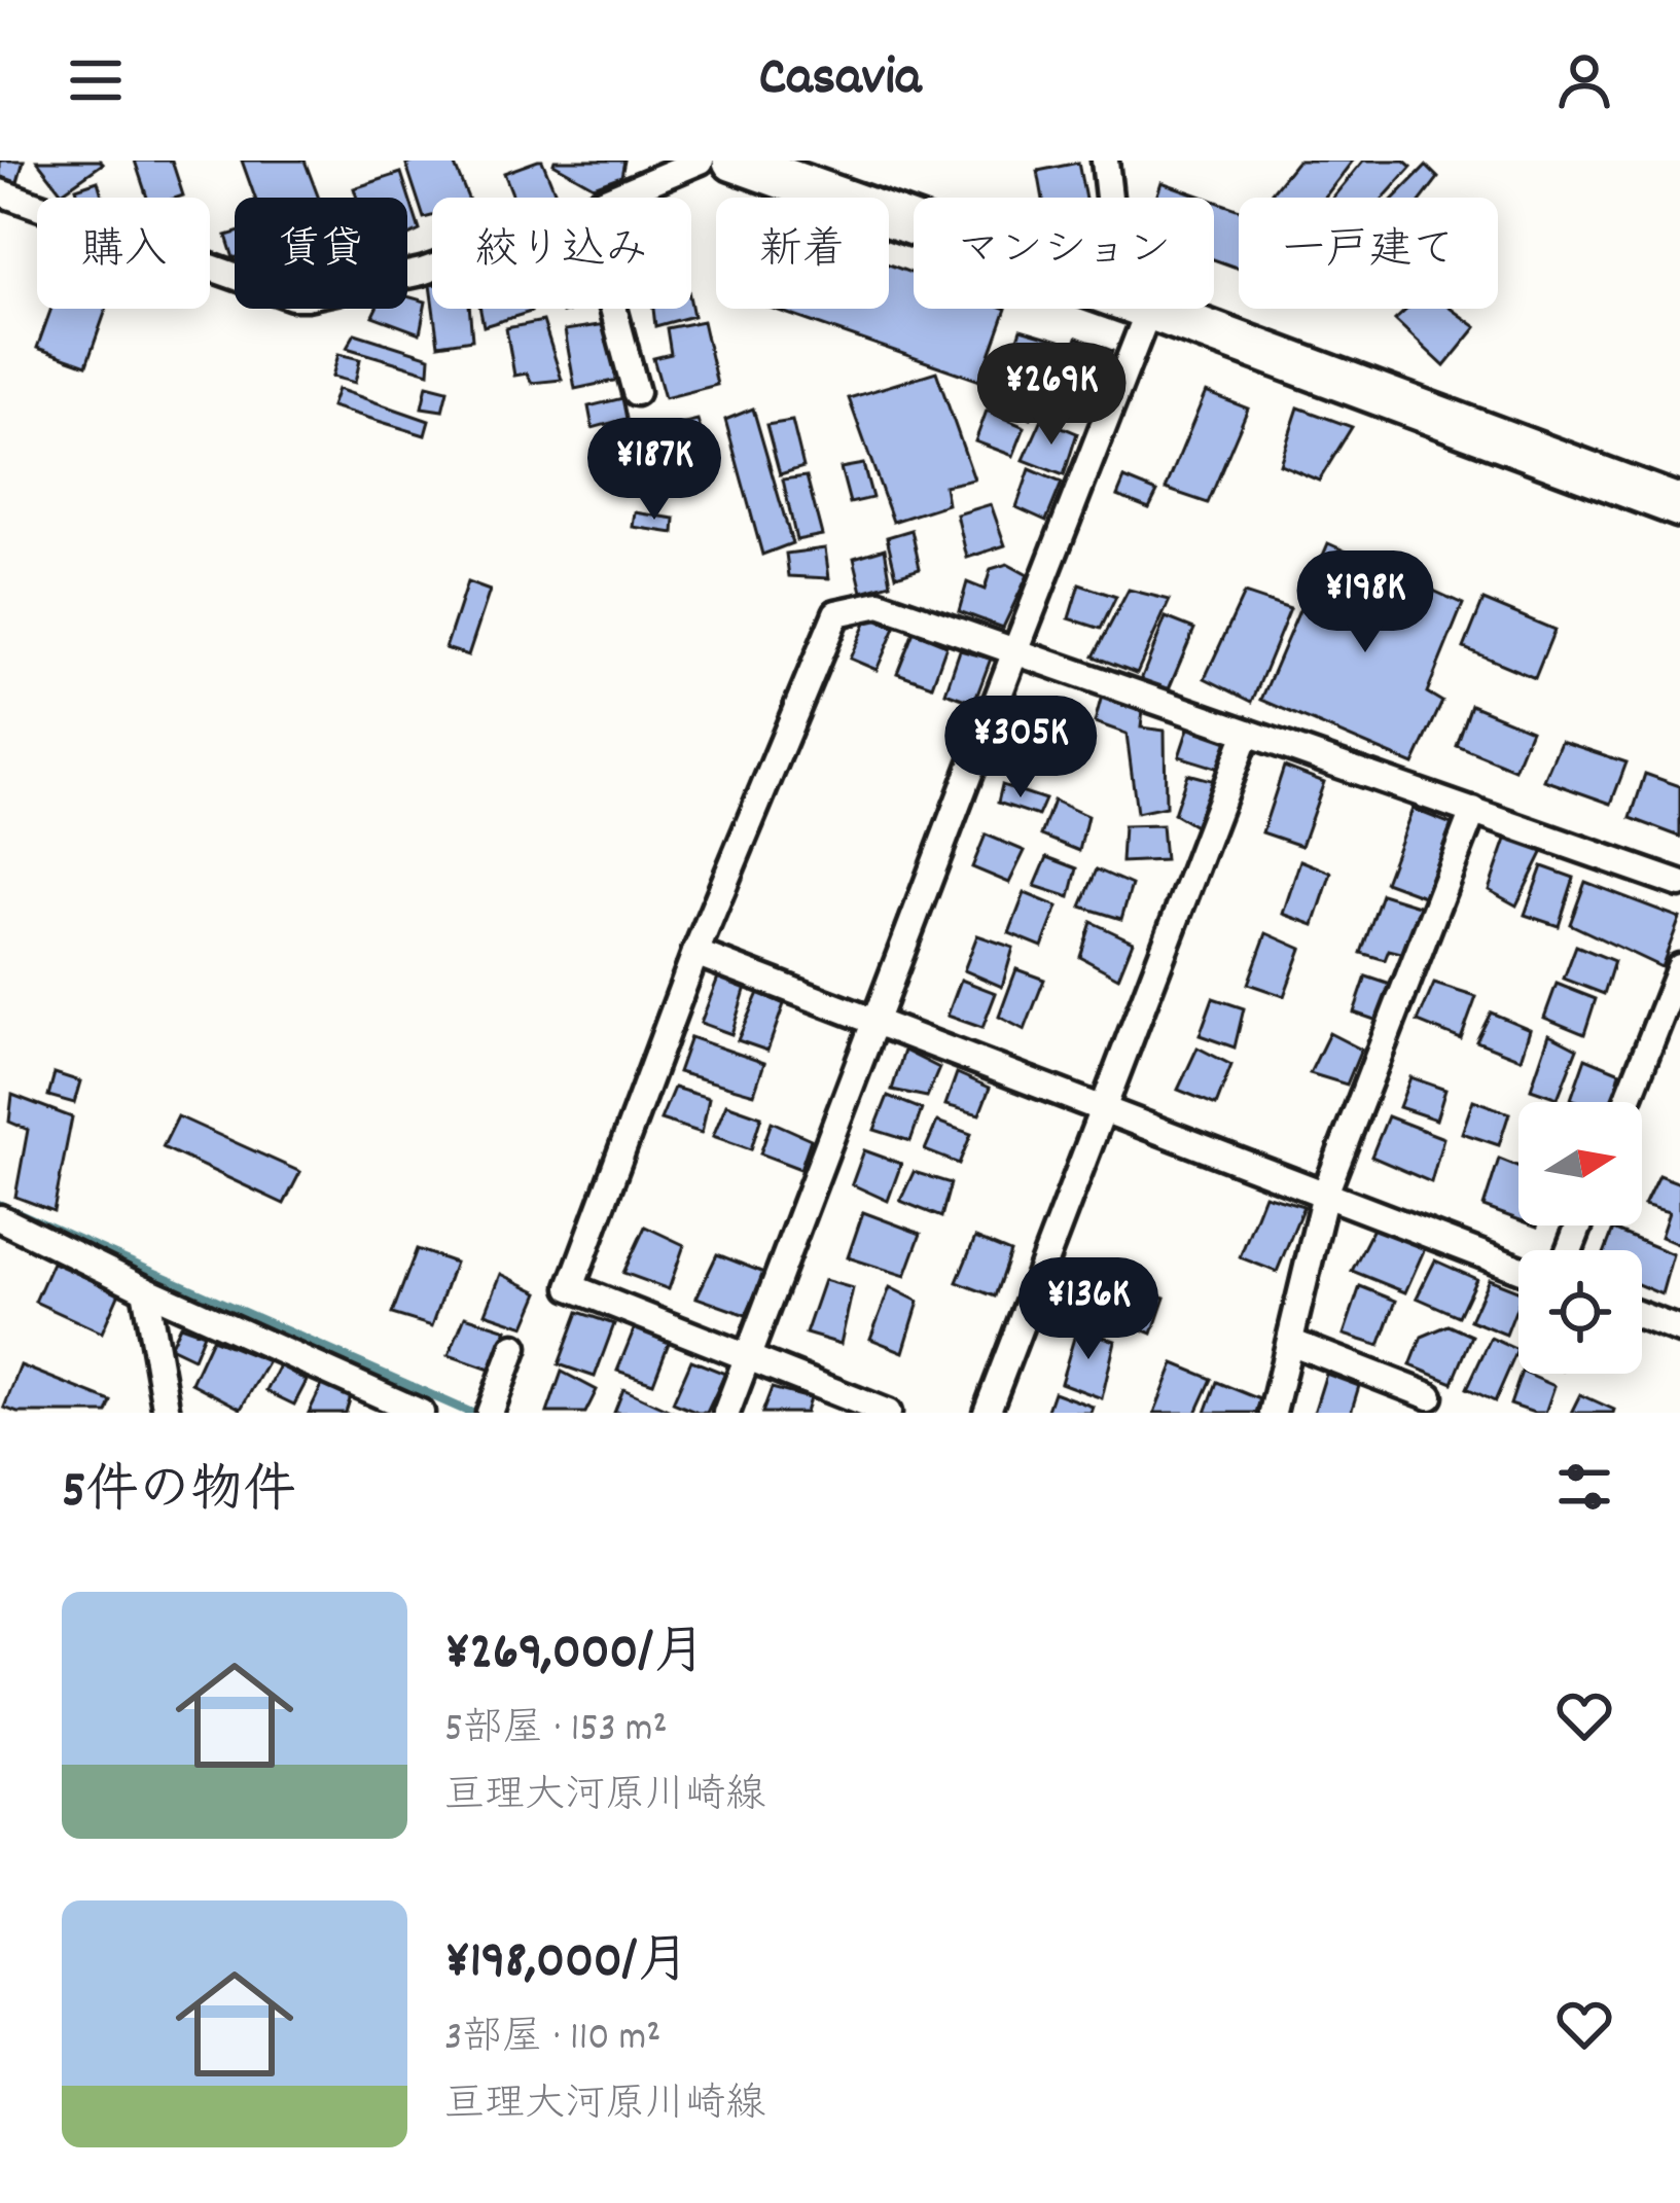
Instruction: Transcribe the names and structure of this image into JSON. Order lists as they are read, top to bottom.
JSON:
{
  "north": "right",
  "page": {
    "header": "Casavia",
    "chip": [
      "購入",
      "賃貸",
      "絞り込み",
      "新着",
      "マンション",
      "一戸建て"
    ],
    "price": [
      "¥269K",
      "¥187K",
      "¥198K",
      "¥305K",
      "¥136K"
    ],
    "heading": "5件の物件",
    "list": [
      {
        "name": "¥269,000/月",
        "note": "5部屋 · 153 m² · 亘理大河原川崎線"
      },
      {
        "name": "¥198,000/月",
        "note": "3部屋 · 110 m² · 亘理大河原川崎線"
      }
    ]
  }
}
